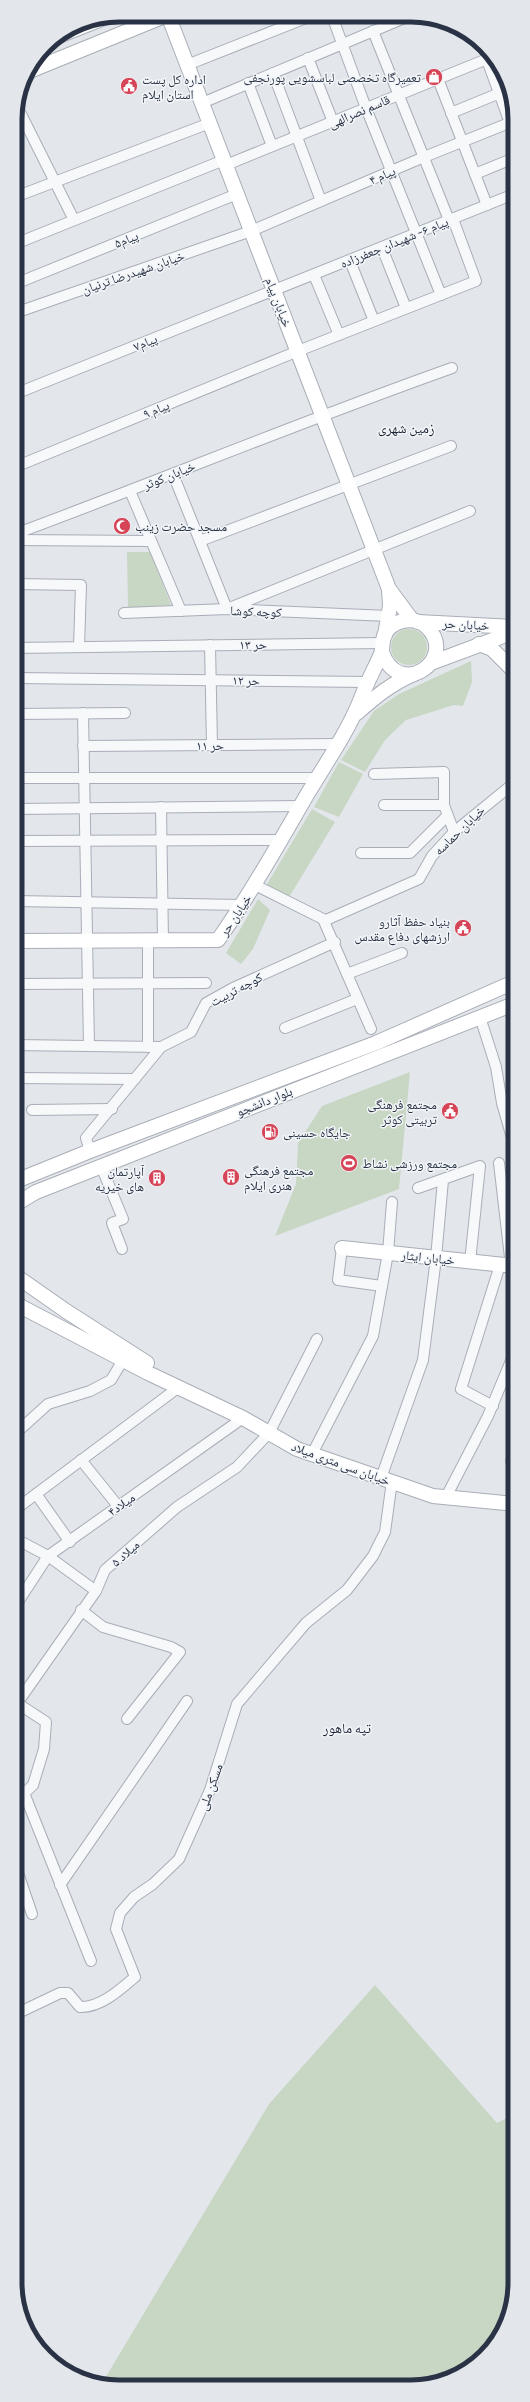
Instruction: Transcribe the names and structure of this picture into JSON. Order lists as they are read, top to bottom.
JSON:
{
  "streets": {
    "street": [
      "قاسم نصرالهی",
      "پیام ۴",
      "پیام۵",
      "پیام ۶- شهیدان جعفرزاده",
      "خیابان شهیدرضا ترنیان",
      "خیابان پیام",
      "پیام۷",
      "پیام ۹",
      "خیابان کوثر",
      "کوچه کوشا",
      "خیابان حر",
      "۱۳ حر",
      "حر ۱۲",
      "حر ۱۱",
      "خیابان حماسه",
      "کوچه تربیت",
      "بلوار دانشجو",
      "خیابان ایثار",
      "خیابان سی متری میلاد",
      "میلاد۴",
      "میلاد ۵",
      "مسکن ملی"
    ]
  },
  "crossings": [
    ["قاسم نصرالهی", "خیابان پیام"],
    ["پیام ۴", "خیابان شهیدرضا ترنیان"],
    ["پیام ۴", "خیابان پیام"],
    ["پیام۵", "خیابان پیام"],
    ["پیام ۶- شهیدان جعفرزاده", "خیابان پیام"],
    ["پیام ۶- شهیدان جعفرزاده", "پیام۷"],
    ["پیام ۶- شهیدان جعفرزاده", "پیام ۹"],
    ["خیابان شهیدرضا ترنیان", "خیابان پیام"],
    ["خیابان پیام", "پیام۷"],
    ["خیابان پیام", "پیام ۹"],
    ["خیابان پیام", "خیابان کوثر"],
    ["خیابان پیام", "کوچه کوشا"],
    ["خیابان پیام", "خیابان حر"],
    ["خیابان پیام", "۱۳ حر"],
    ["خیابان حر", "۱۳ حر"],
    ["خیابان حر", "حر ۱۲"],
    ["خیابان حر", "حر ۱۱"],
    ["کوچه تربیت", "بلوار دانشجو"],
    ["خیابان سی متری میلاد", "میلاد۴"],
    ["خیابان سی متری میلاد", "میلاد ۵"],
    ["خیابان سی متری میلاد", "مسکن ملی"]
  ],
  "districts": ["زمین شهری", "تپه ماهور"],
  "places": {
    "shop": ["تعمیرگاه تخصصی لباسشویی پورنجفی"],
    "public building": ["اداره کل پست استان ایلام", "بنیاد حفظ آثارو ارزشهای دفاع مقدس", "مجتمع فرهنگی تربیتی کوثر"],
    "mosque": ["مسجد حضرت زینب"],
    "fuel station": ["جایگاه حسینی"],
    "sports": ["مجتمع ورزشی نشاط"],
    "building": ["مجتمع فرهنگی هنری ایلام", "آپارتمان های خیریه"]
  }
}
